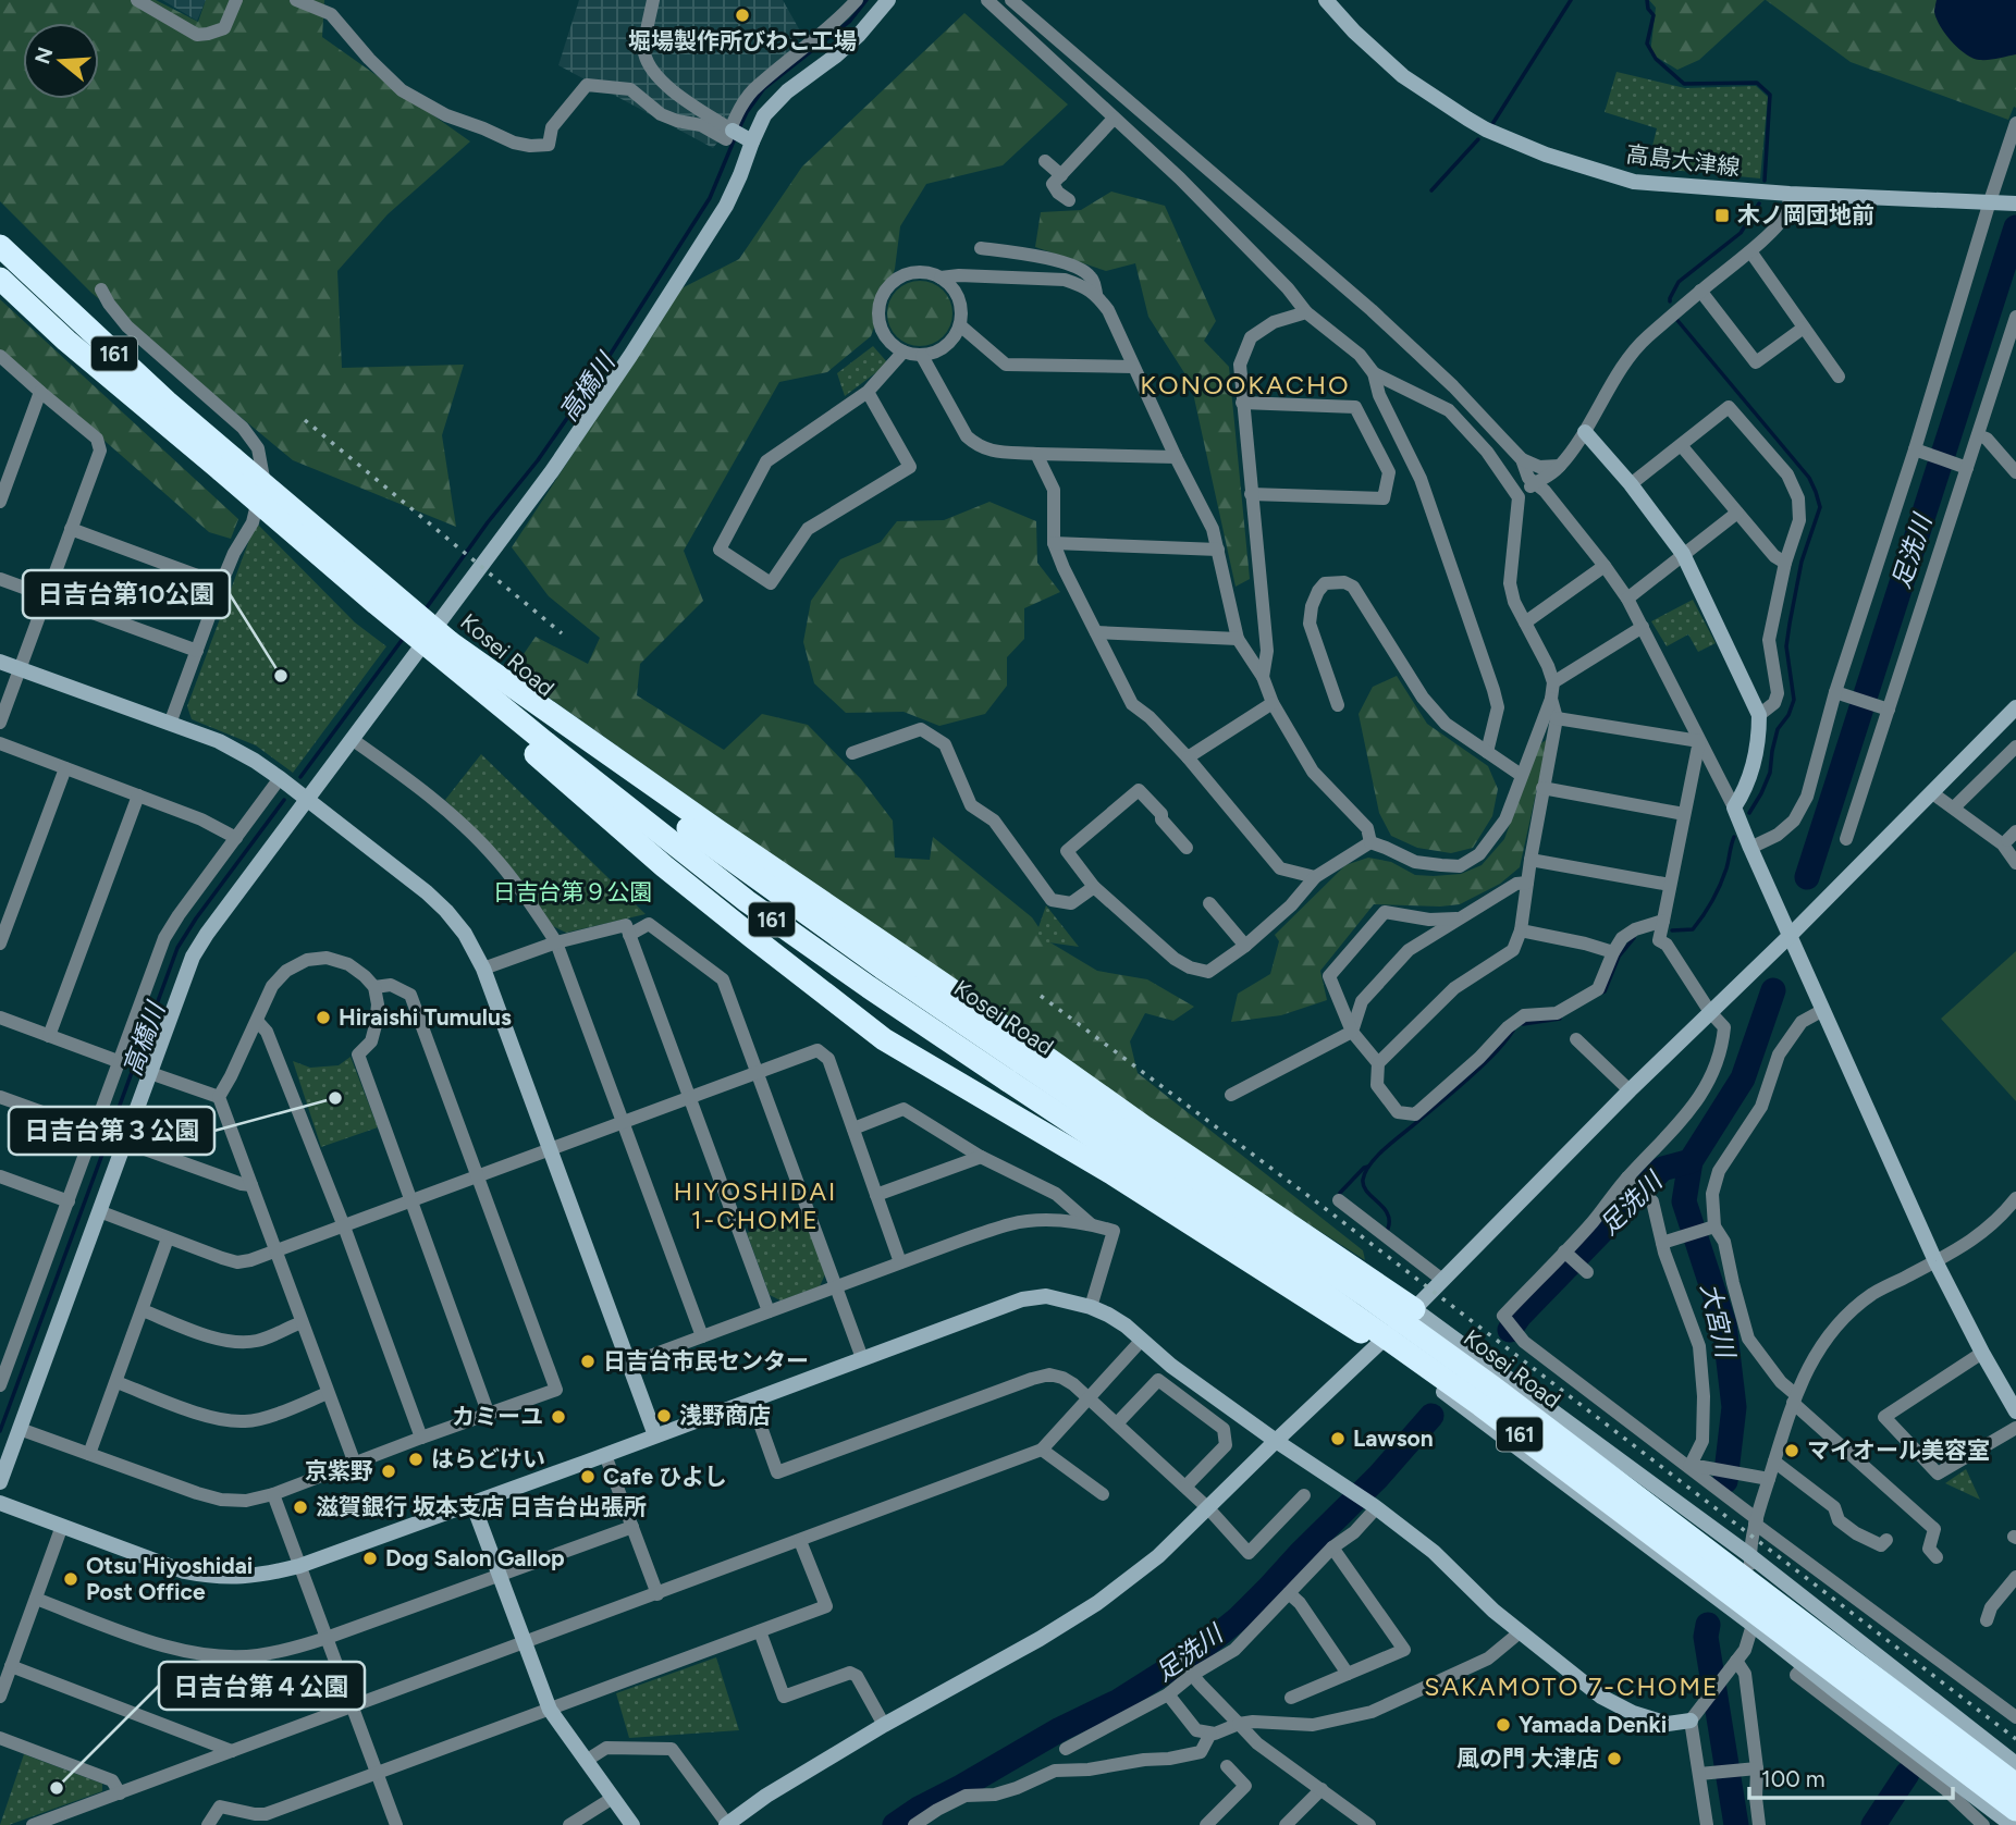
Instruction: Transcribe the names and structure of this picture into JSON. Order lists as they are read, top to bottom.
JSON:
{
  "streets": {
    "highway": ["161", "Kosei Road"],
    "street": ["高島大津線"]
  },
  "districts": ["KONOOKACHO", "HIYOSHIDAI 1-CHOME", "SAKAMOTO 7-CHOME"],
  "water": ["高橋川", "足洗川", "大宮川"],
  "parks": ["日吉台第９公園"],
  "places": {
    "other": [
      "堀場製作所びわこ工場",
      "日吉台第10公園",
      "Hiraishi Tumulus",
      "日吉台第３公園",
      "日吉台市民センター",
      "浅野商店",
      "カミーユ",
      "Lawson",
      "マイオール美容室",
      "はらどけい",
      "京紫野",
      "Cafe ひよし",
      "滋賀銀行 坂本支店 日吉台出張所",
      "Dog Salon Gallop",
      "Otsu Hiyoshidai Post Office",
      "Yamada Denki",
      "風の門 大津店",
      "日吉台第４公園"
    ],
    "transit": ["木ノ岡団地前"]
  },
  "scale_bar": "100 m",
  "north": "left"
}
